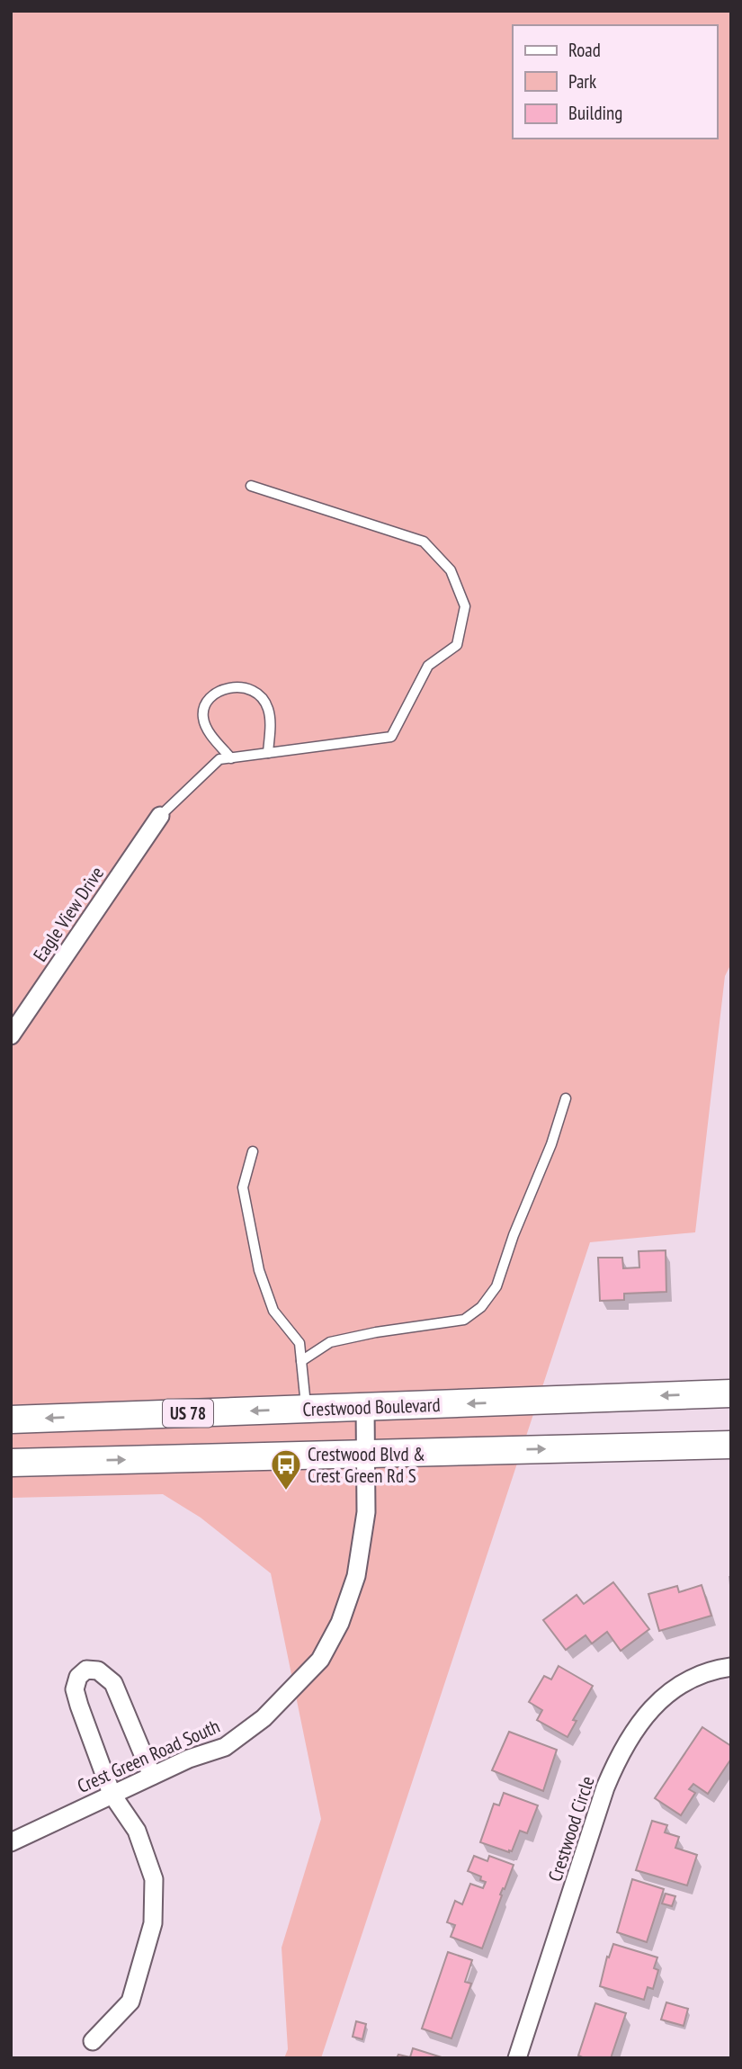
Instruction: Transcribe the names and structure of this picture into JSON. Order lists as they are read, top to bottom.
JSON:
{
  "streets": {
    "main road": ["Crestwood Boulevard", "US 78"],
    "street": ["Eagle View Drive", "Crest Green Road South", "Crestwood Circle"]
  },
  "crossings": [
    ["Crestwood Boulevard", "Crest Green Road South"]
  ],
  "places": {
    "bus stop": ["Crestwood Blvd & Crest Green Rd S"]
  },
  "legend": ["Road", "Park", "Building"]
}
